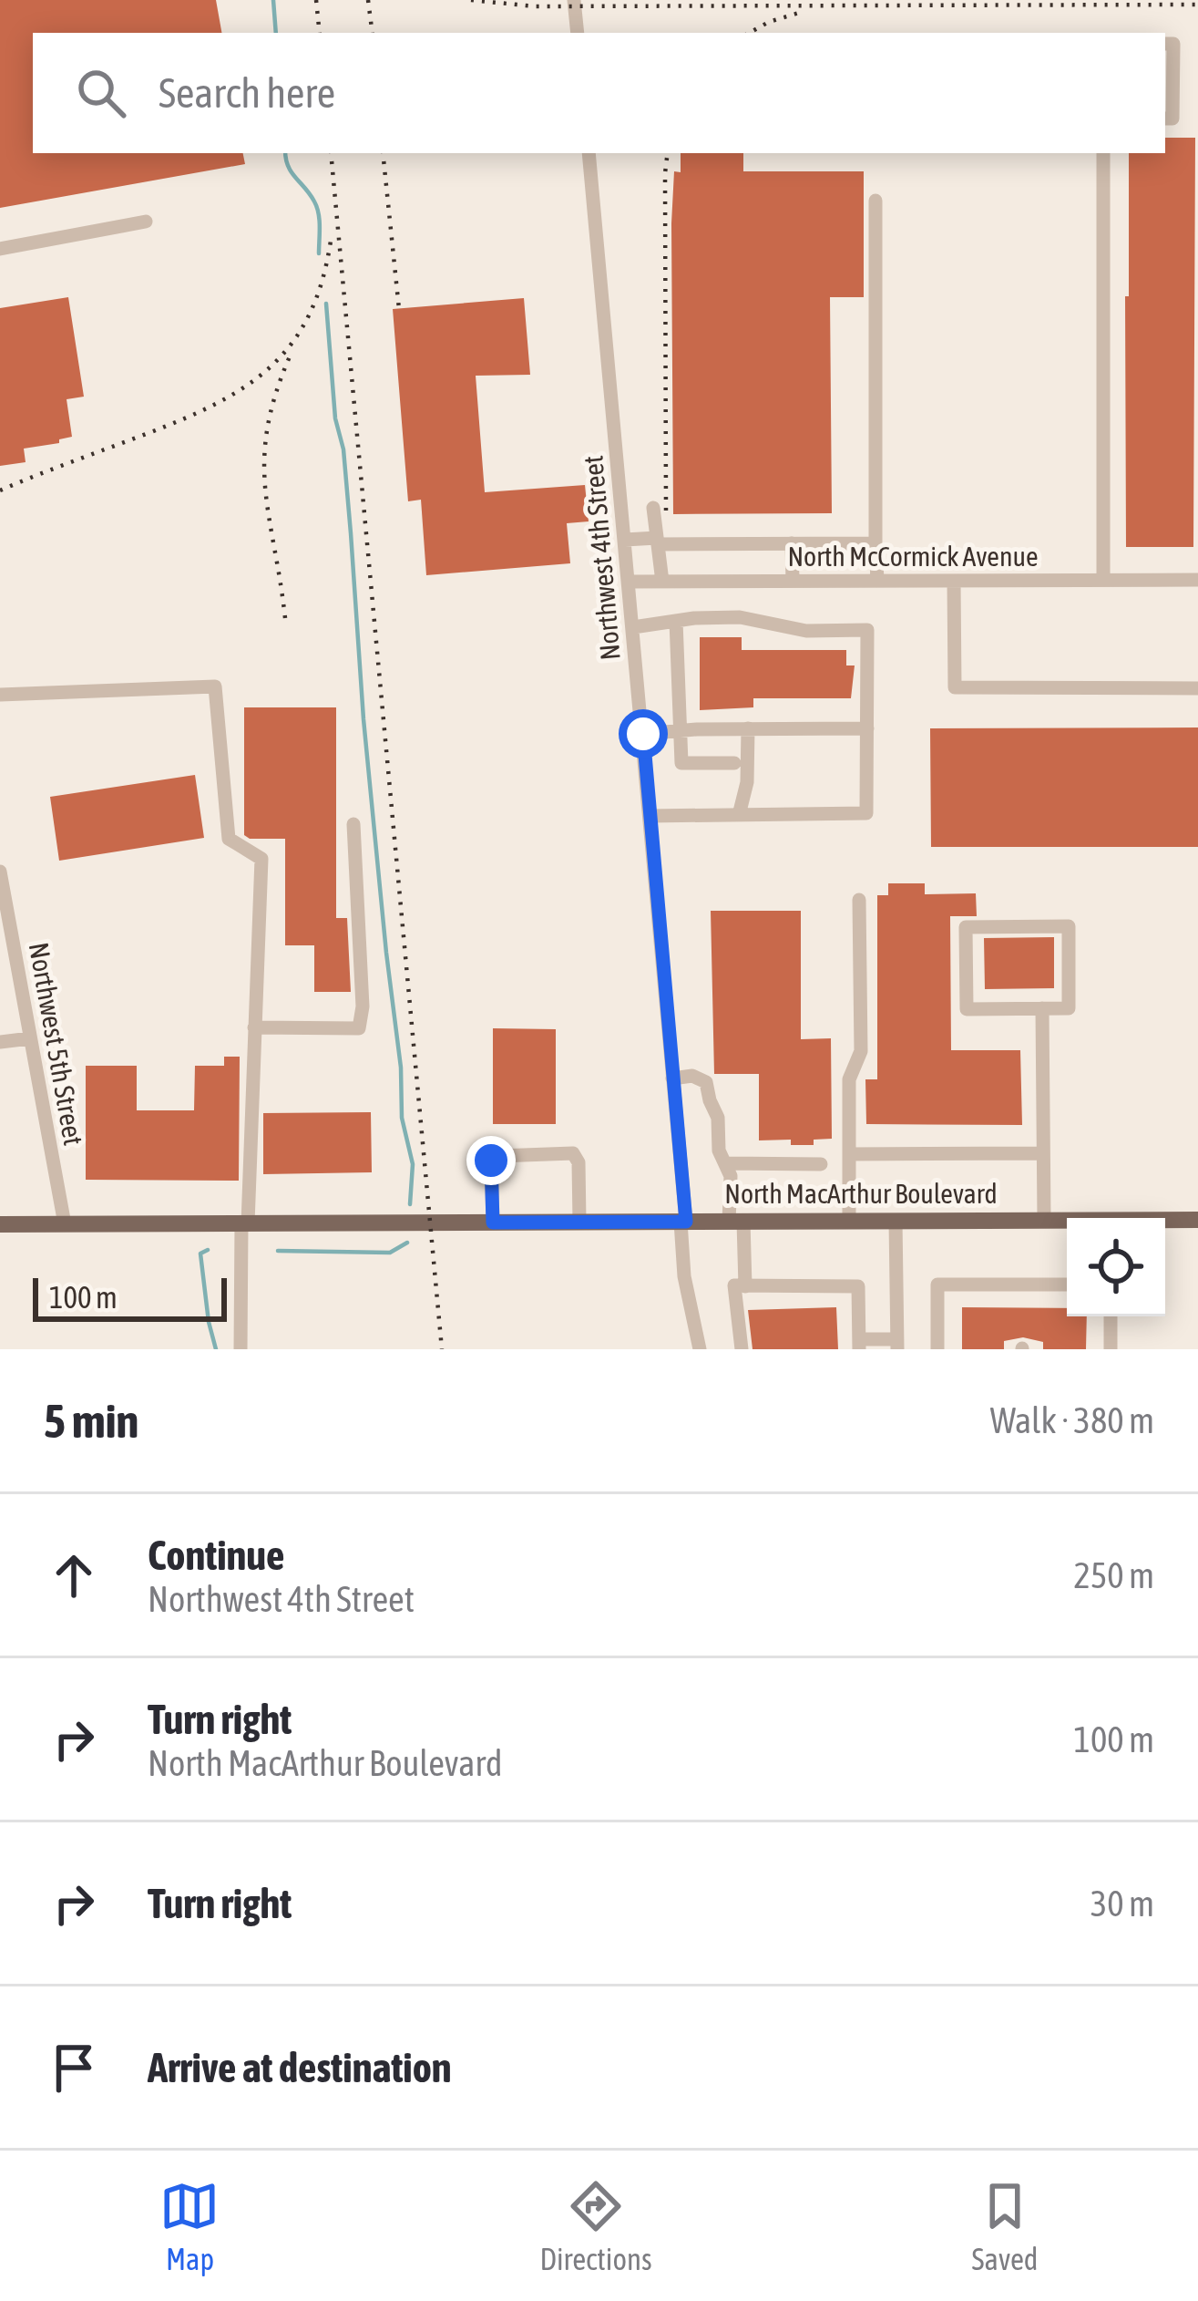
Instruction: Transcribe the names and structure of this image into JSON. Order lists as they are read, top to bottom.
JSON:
{
  "streets": {
    "main road": ["North MacArthur Boulevard"],
    "street": ["North McCormick Avenue", "Northwest 4th Street", "Northwest 5th Street"]
  },
  "crossings": [
    ["North McCormick Avenue", "Northwest 4th Street"],
    ["Northwest 4th Street", "North MacArthur Boulevard"],
    ["Northwest 5th Street", "North MacArthur Boulevard"]
  ],
  "scale_bar": "100 m",
  "page": {
    "search": "Search here",
    "scale": "100 m",
    "heading": ["5 min", "Walk · 380 m"],
    "list": [
      ["Continue", "Northwest 4th Street", "250 m"],
      ["Turn right", "North MacArthur Boulevard", "100 m"],
      ["Turn right", "30 m"],
      "Arrive at destination"
    ],
    "nav": ["Map", "Directions", "Saved"]
  }
}
